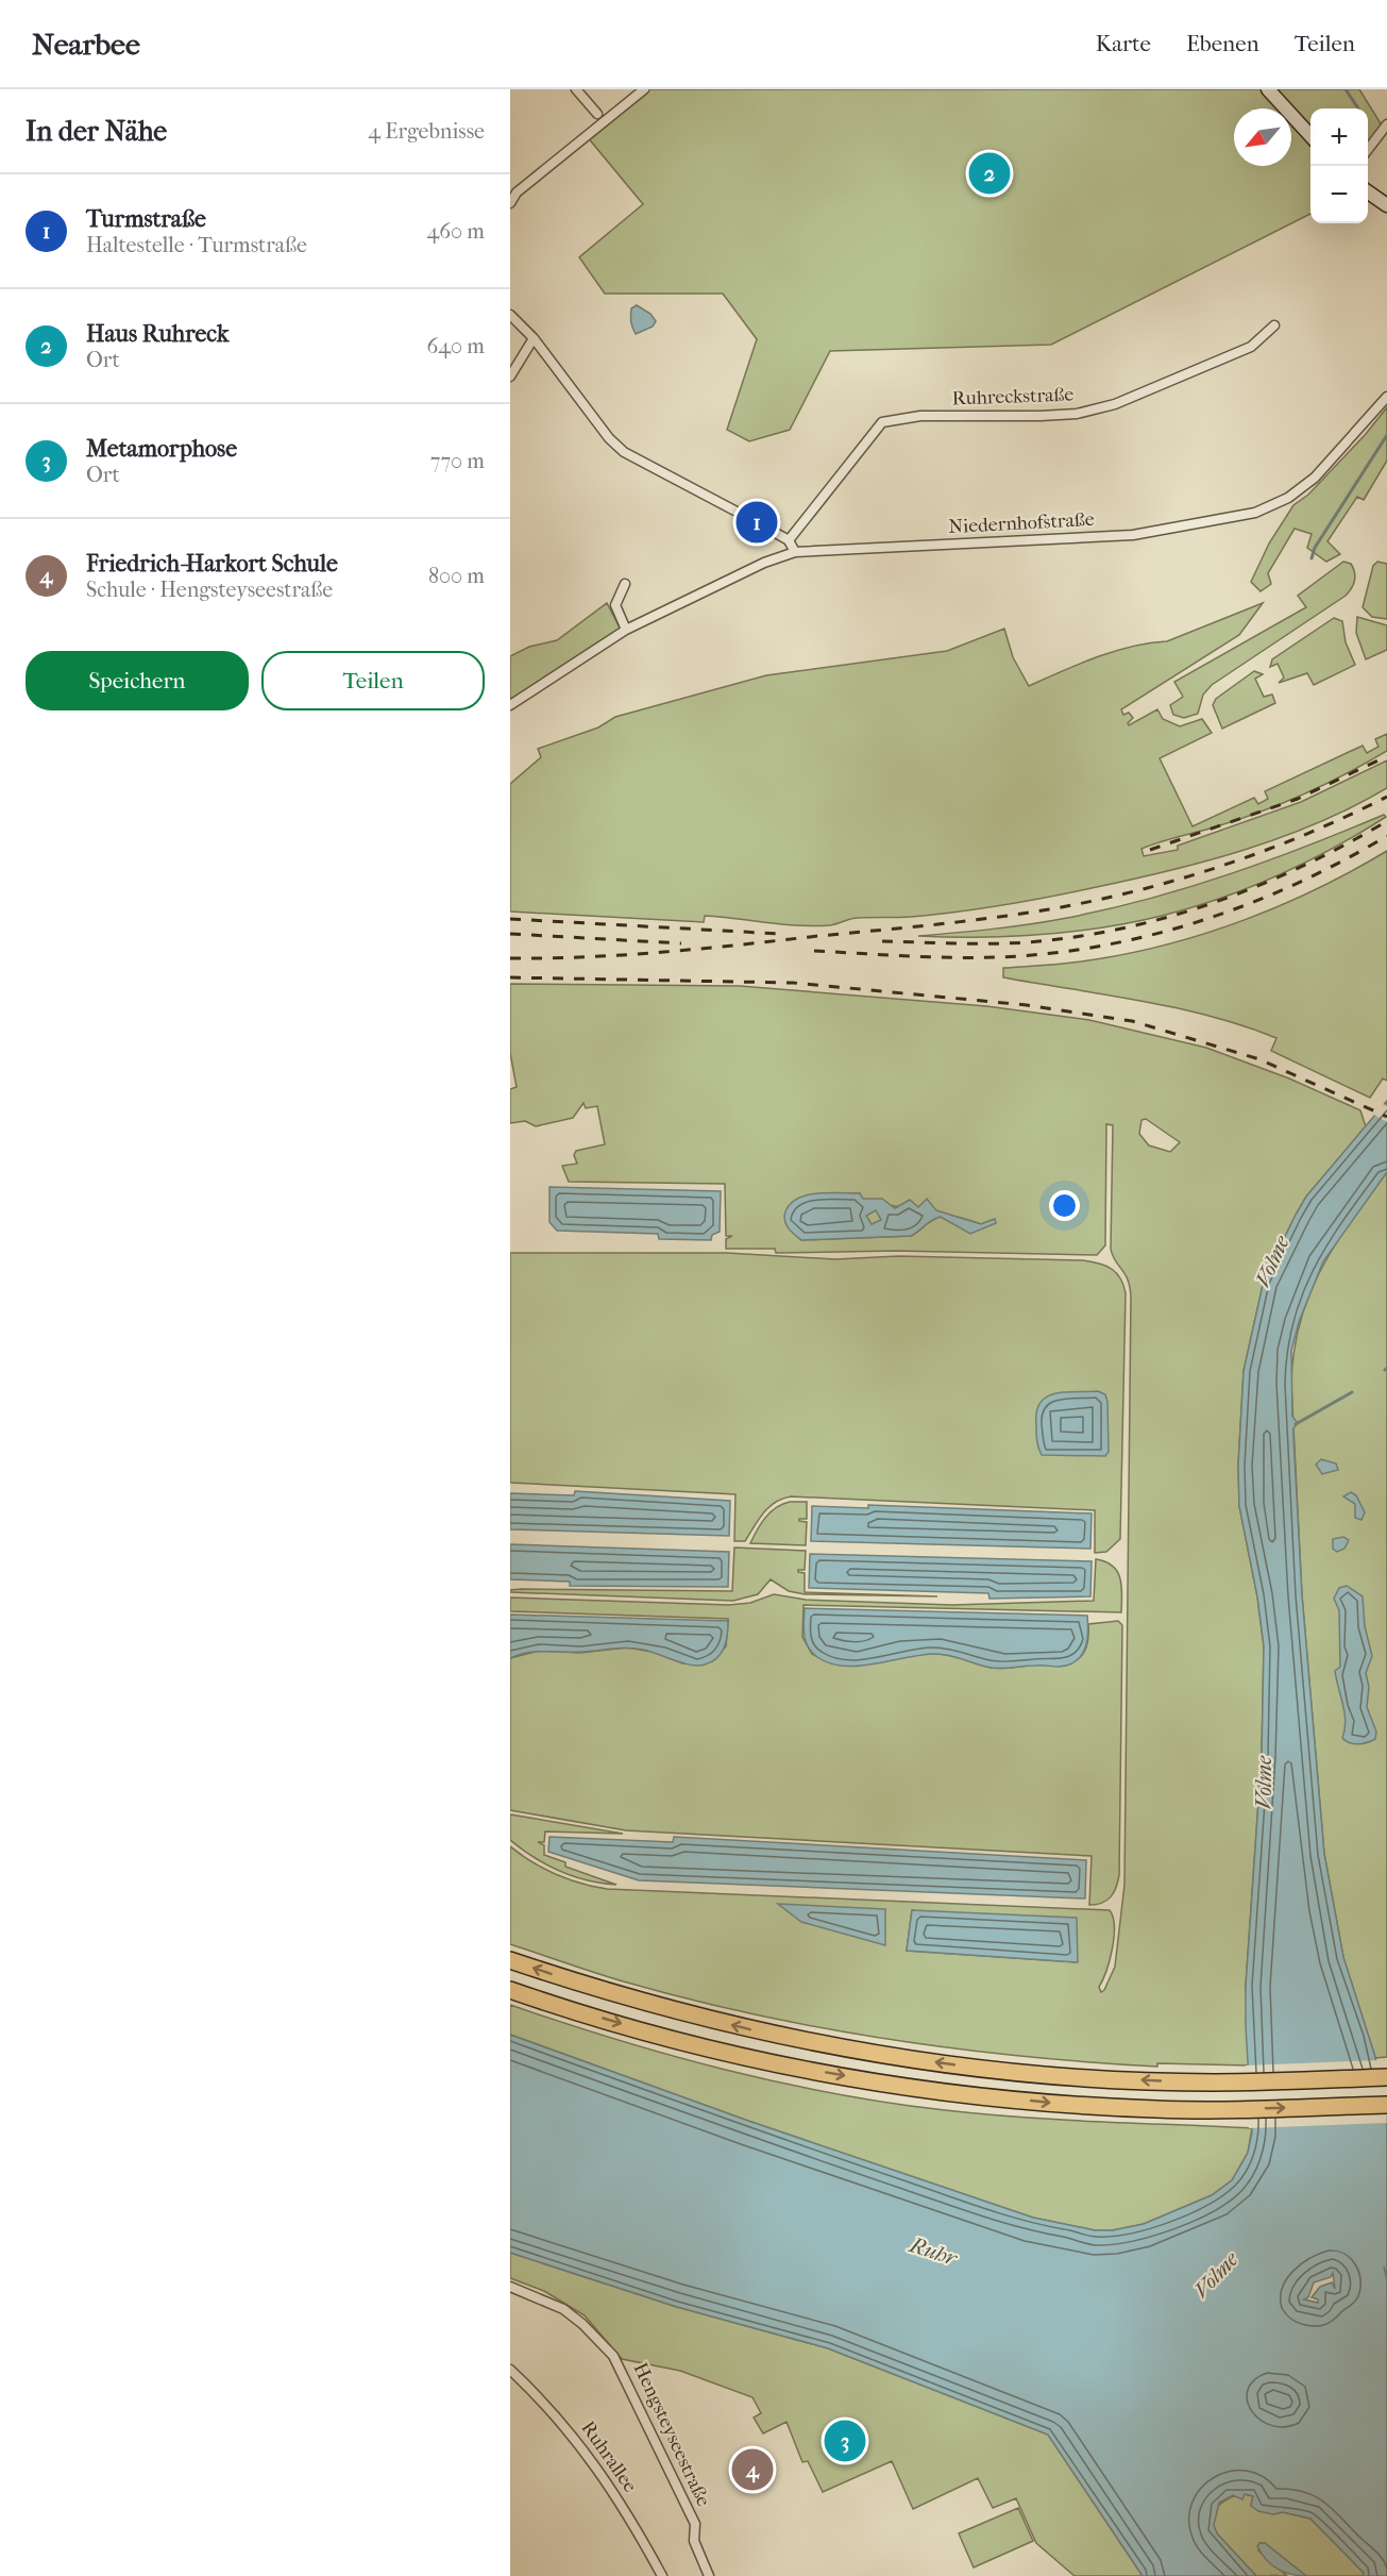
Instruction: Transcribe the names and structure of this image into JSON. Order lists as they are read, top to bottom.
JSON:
{
  "streets": {
    "street": [
      "Ruhreckstraße",
      "Niedernhofstraße",
      "Hengsteyseestraße",
      "Ruhrallee"
    ]
  },
  "water": ["Volme", "Ruhr"],
  "north": "bottom left",
  "page": {
    "header": "Nearbee",
    "nav": ["Karte", "Ebenen", "Teilen"],
    "heading": ["In der Nähe", "4 Ergebnisse"],
    "map_buttons": ["+", "−"],
    "pins": [
      "2",
      "1",
      "3",
      "4"
    ],
    "list": [
      {
        "mark": "1",
        "name": "Turmstraße",
        "note": "Haltestelle · Turmstraße",
        "value": "460 m"
      },
      {
        "mark": "2",
        "name": "Haus Ruhreck",
        "note": "Ort",
        "value": "640 m"
      },
      {
        "mark": "3",
        "name": "Metamorphose",
        "note": "Ort",
        "value": "770 m"
      },
      {
        "mark": "4",
        "name": "Friedrich-Harkort Schule",
        "note": "Schule · Hengsteyseestraße",
        "value": "800 m"
      }
    ],
    "buttons": ["Speichern", "Teilen"]
  }
}
